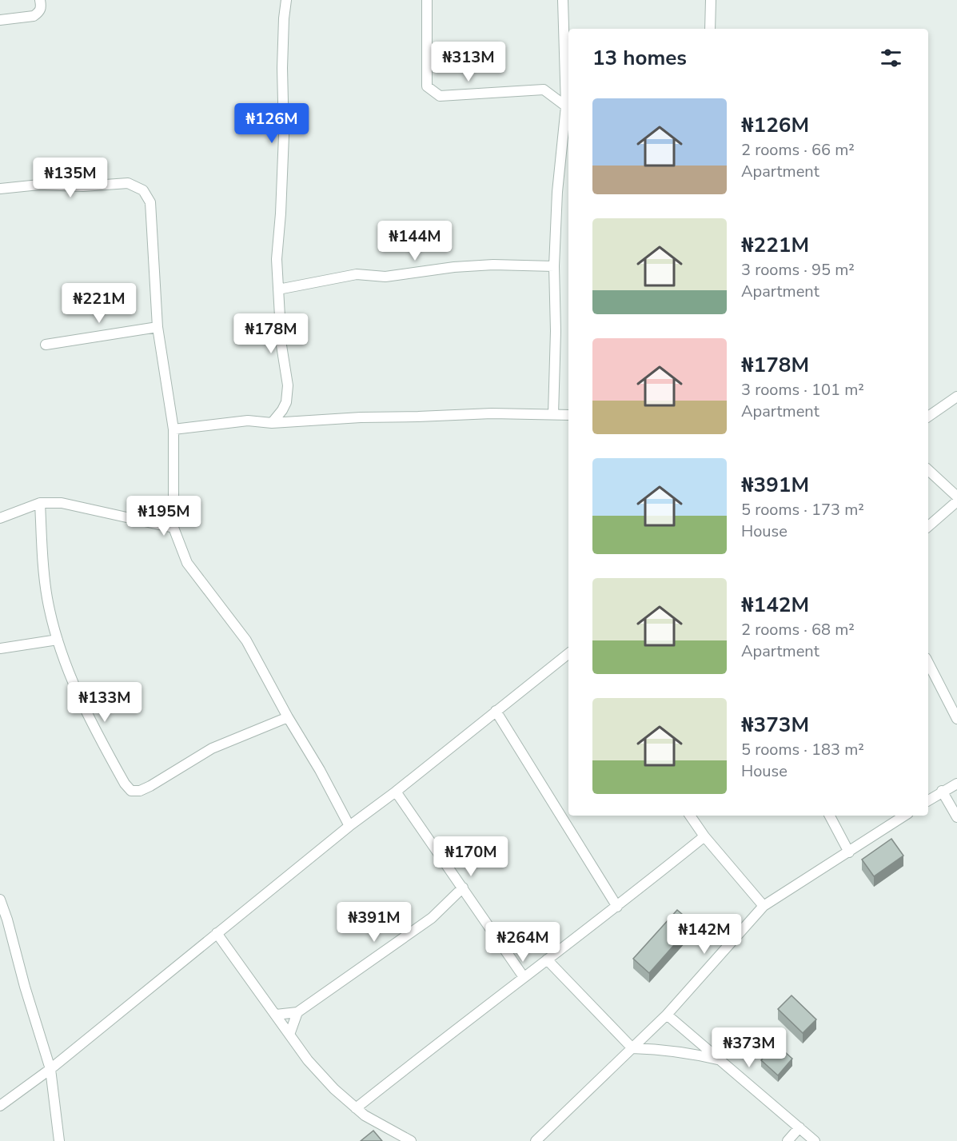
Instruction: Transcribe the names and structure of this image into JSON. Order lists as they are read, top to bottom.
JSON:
{
  "page": {
    "heading": "13 homes",
    "price": [
      "₦313M",
      "₦126M",
      "₦135M",
      "₦144M",
      "₦221M",
      "₦178M",
      "₦195M",
      "₦133M",
      "₦170M",
      "₦391M",
      "₦142M",
      "₦264M",
      "₦373M"
    ],
    "list": [
      {
        "name": "₦126M",
        "note": "2 rooms · 66 m² · Apartment"
      },
      {
        "name": "₦221M",
        "note": "3 rooms · 95 m² · Apartment"
      },
      {
        "name": "₦178M",
        "note": "3 rooms · 101 m² · Apartment"
      },
      {
        "name": "₦391M",
        "note": "5 rooms · 173 m² · House"
      },
      {
        "name": "₦142M",
        "note": "2 rooms · 68 m² · Apartment"
      },
      {
        "name": "₦373M",
        "note": "5 rooms · 183 m² · House"
      }
    ]
  }
}
